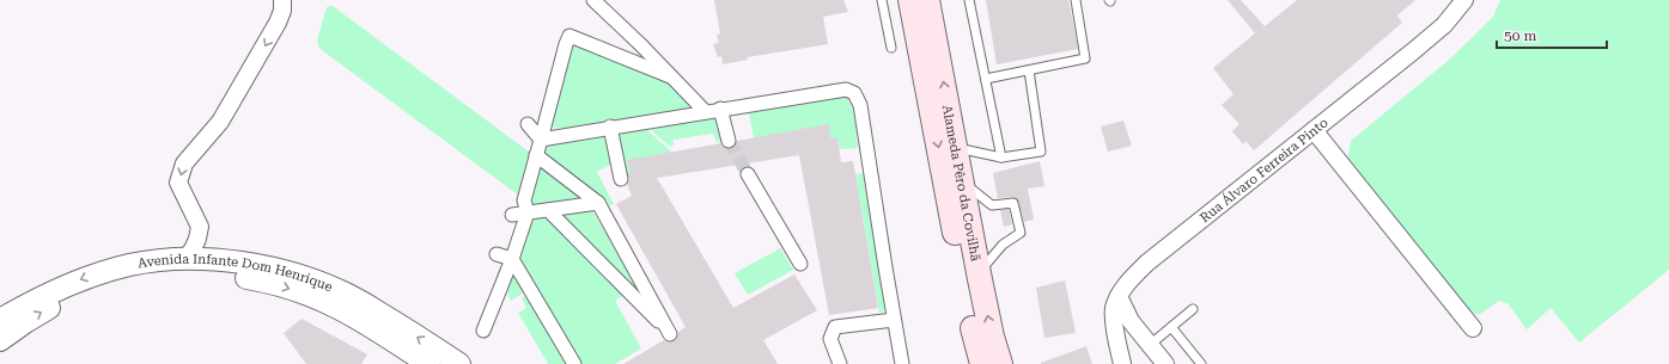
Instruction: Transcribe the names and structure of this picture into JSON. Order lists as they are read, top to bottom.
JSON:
{
  "streets": {
    "main road": ["Alameda Pêro da Covilhã"],
    "street": ["Rua Álvaro Ferreira Pinto", "Avenida Infante Dom Henrique"]
  },
  "scale_bar": "50 m"
}
